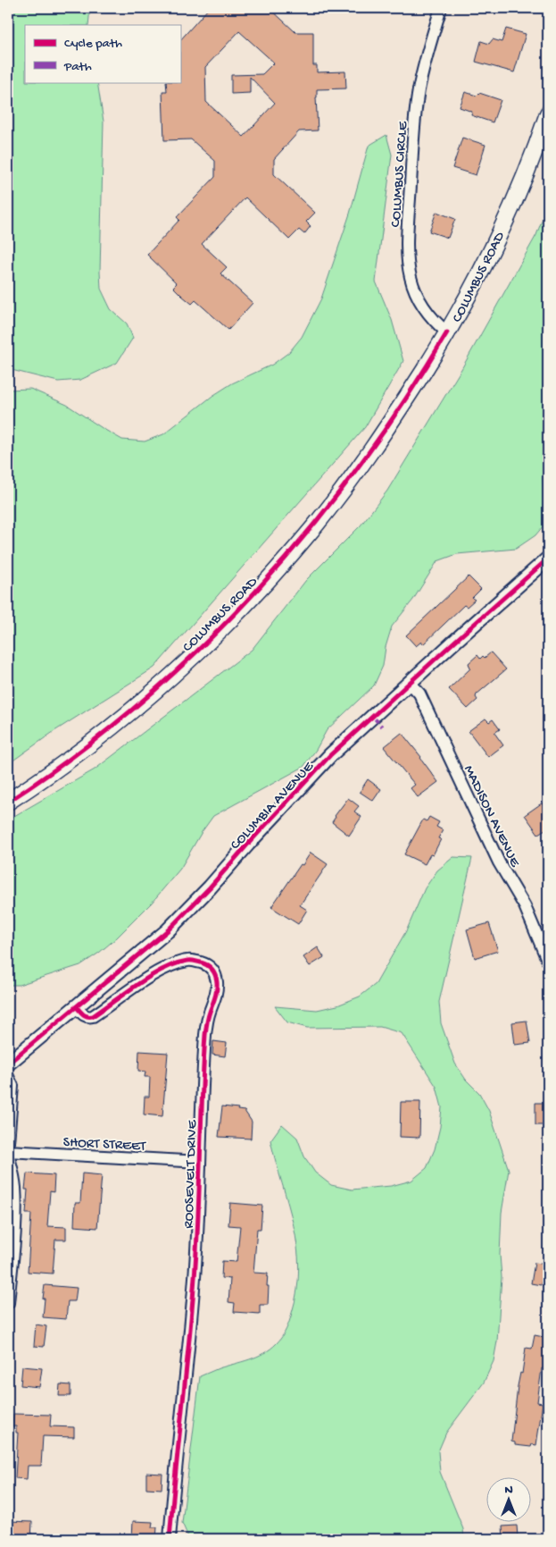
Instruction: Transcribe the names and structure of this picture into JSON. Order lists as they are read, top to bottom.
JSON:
{
  "streets": {
    "main road": ["COLUMBUS ROAD"],
    "street": [
      "COLUMBUS CIRCLE",
      "COLUMBIA AVENUE",
      "MADISON AVENUE",
      "SHORT STREET",
      "ROOSEVELT DRIVE"
    ]
  },
  "crossings": [
    ["COLUMBUS CIRCLE", "COLUMBUS ROAD"],
    ["COLUMBIA AVENUE", "MADISON AVENUE"],
    ["COLUMBIA AVENUE", "ROOSEVELT DRIVE"],
    ["SHORT STREET", "ROOSEVELT DRIVE"]
  ],
  "legend": ["Cycle path", "Path"],
  "north": "top"
}
